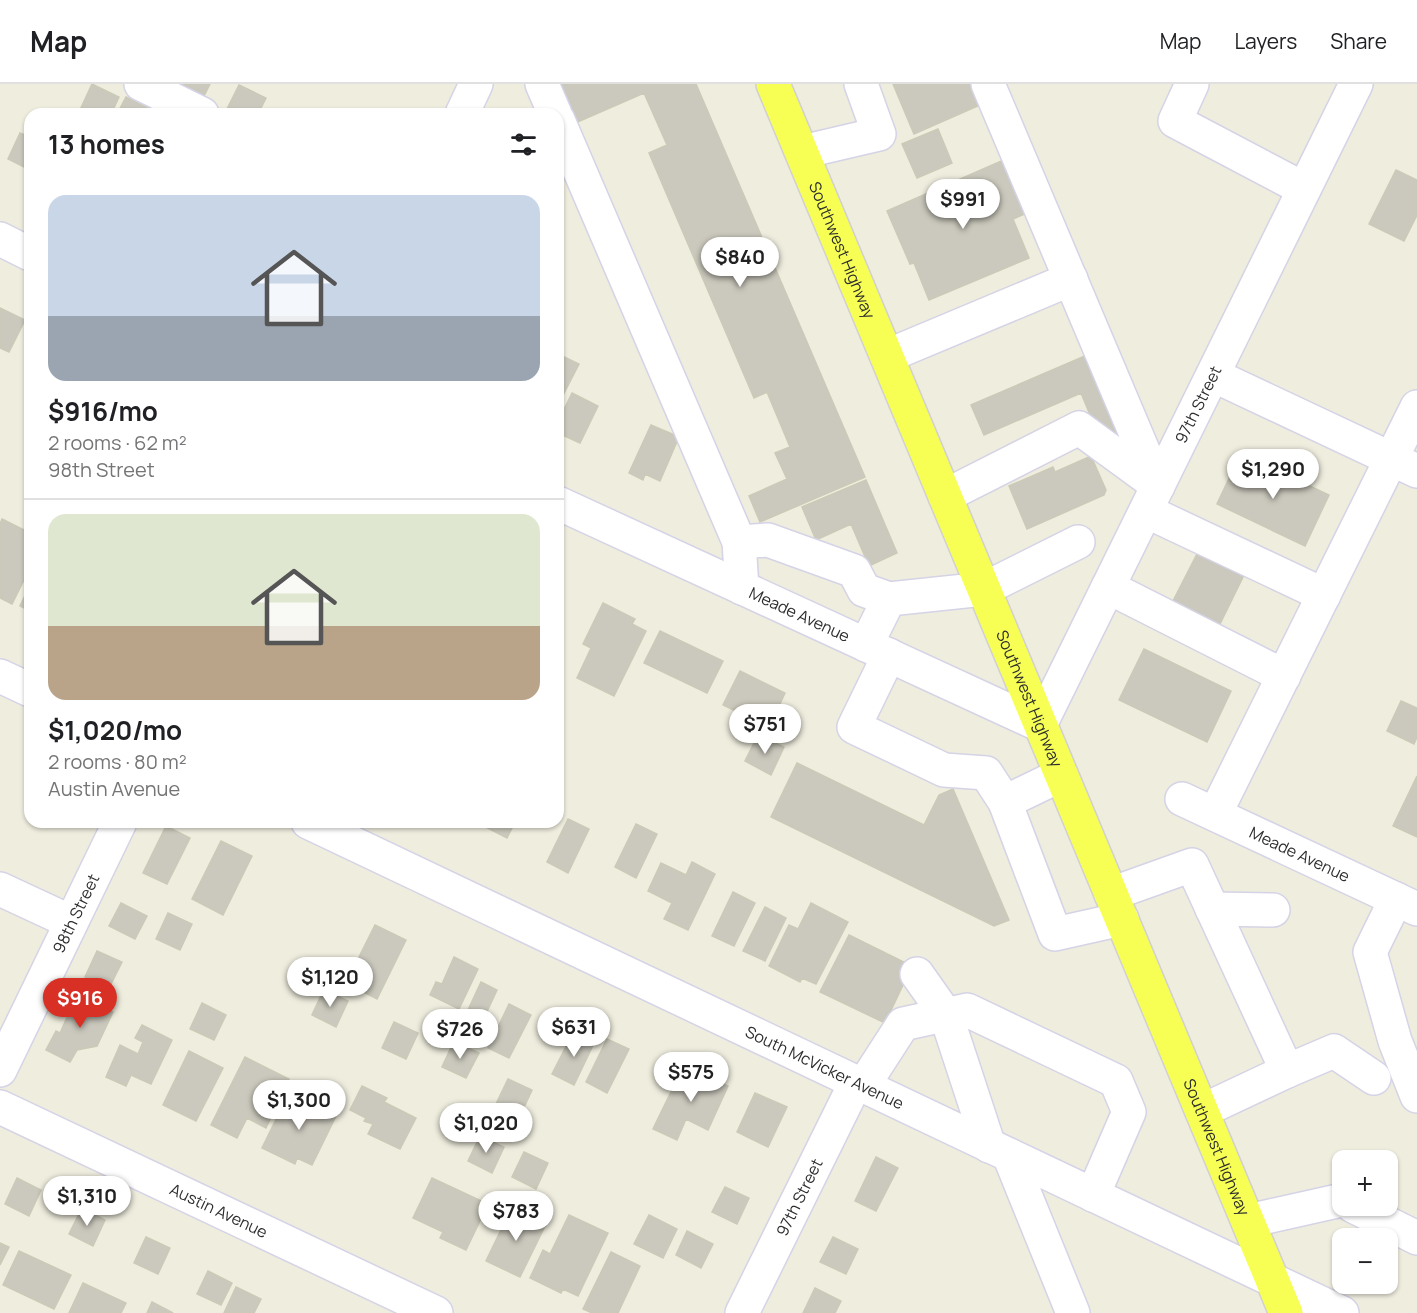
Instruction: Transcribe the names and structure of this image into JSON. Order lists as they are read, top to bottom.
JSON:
{
  "streets": {
    "main road": ["Southwest Highway"],
    "street": [
      "97th Street",
      "Meade Avenue",
      "98th Street",
      "South McVicker Avenue",
      "Austin Avenue"
    ]
  },
  "crossings": [
    ["Southwest Highway", "97th Street"],
    ["Southwest Highway", "Meade Avenue"],
    ["Southwest Highway", "South McVicker Avenue"],
    ["97th Street", "Meade Avenue"],
    ["97th Street", "South McVicker Avenue"]
  ],
  "page": {
    "header": "Map",
    "nav": ["Map", "Layers", "Share"],
    "heading": "13 homes",
    "price": [
      "$991",
      "$840",
      "$1,290",
      "$751",
      "$1,120",
      "$916",
      "$631",
      "$726",
      "$575",
      "$1,300",
      "$1,020",
      "$1,310",
      "$783"
    ],
    "list": [
      {
        "name": "$916/mo",
        "note": "2 rooms · 62 m² · 98th Street"
      },
      {
        "name": "$1,020/mo",
        "note": "2 rooms · 80 m² · Austin Avenue"
      }
    ],
    "map_buttons": ["+", "−"]
  }
}
